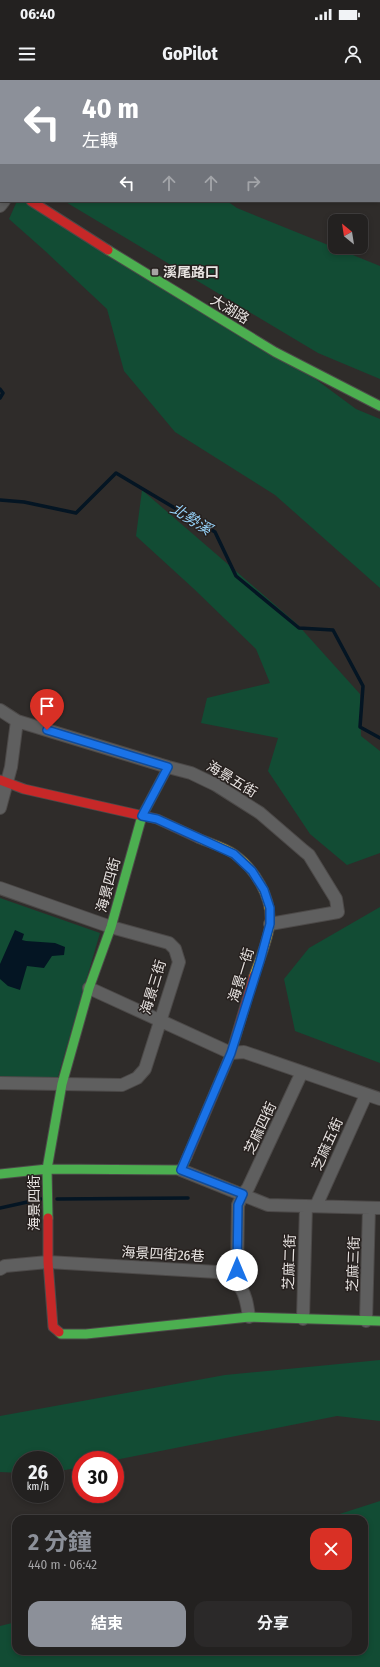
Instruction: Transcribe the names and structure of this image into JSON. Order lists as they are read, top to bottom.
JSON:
{
  "streets": {
    "street": [
      "大湖路",
      "海景五街",
      "海景四街",
      "海景一街",
      "海景三街",
      "芝麻四街",
      "芝麻五街",
      "海景四街26巷",
      "芝麻二街",
      "芝麻三街"
    ]
  },
  "crossings": [
    ["海景五街", "海景四街"],
    ["海景五街", "海景一街"],
    ["海景四街", "海景一街"],
    ["海景四街", "海景三街"],
    ["海景四街", "海景四街26巷"],
    ["海景四街", "芝麻二街"],
    ["海景四街", "芝麻三街"],
    ["芝麻四街", "海景四街26巷"],
    ["芝麻五街", "芝麻二街"]
  ],
  "water": ["北勢溪"],
  "places": {
    "transit": ["溪尾路口"]
  },
  "north": "top left",
  "page": {
    "status": "06:40",
    "header": "GoPilot",
    "turn": ["40 m", "左轉"],
    "speed": "26 km/h",
    "limit": "30",
    "heading": ["2 分鐘", "440 m · 06:42"],
    "buttons": ["結束", "分享"]
  }
}
